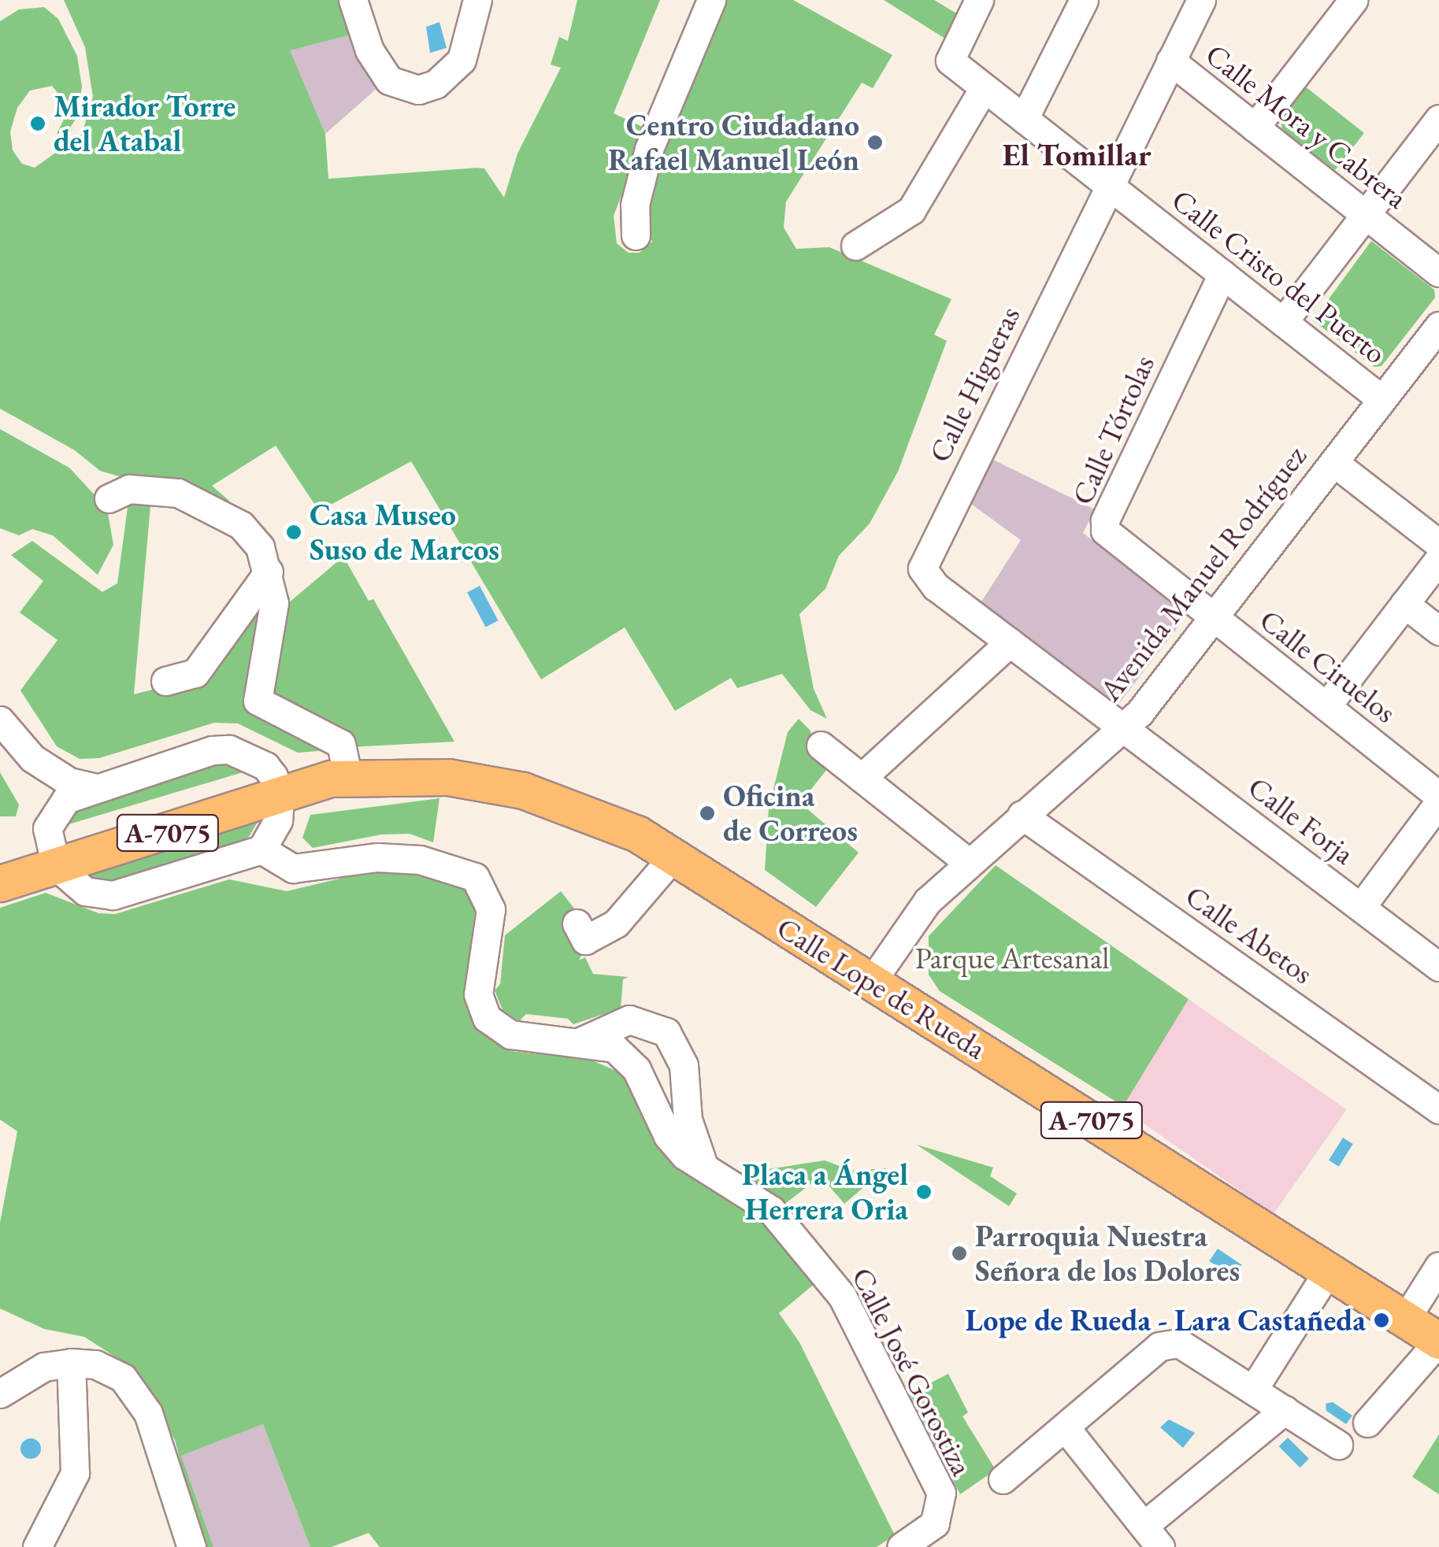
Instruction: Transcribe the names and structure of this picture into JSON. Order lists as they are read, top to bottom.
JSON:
{
  "streets": {
    "main road": ["A-7075", "Calle Lope de Rueda"],
    "street": [
      "Calle Mora y Cabrera",
      "Calle Cristo del Puerto",
      "Calle Higueras",
      "Calle Tórtolas",
      "Avenida Manuel Rodríguez",
      "Calle Ciruelos",
      "Calle Forja",
      "Calle Abetos",
      "Calle José Gorostiza"
    ]
  },
  "crossings": [
    ["Calle Mora y Cabrera", "Calle Higueras"],
    ["Calle Cristo del Puerto", "Calle Higueras"],
    ["Calle Cristo del Puerto", "Calle Tórtolas"],
    ["Calle Cristo del Puerto", "Avenida Manuel Rodríguez"],
    ["Calle Higueras", "Avenida Manuel Rodríguez"],
    ["Calle Higueras", "Calle Forja"],
    ["Calle Tórtolas", "Avenida Manuel Rodríguez"],
    ["Calle Tórtolas", "Calle Ciruelos"],
    ["Avenida Manuel Rodríguez", "Calle Ciruelos"],
    ["Avenida Manuel Rodríguez", "Calle Forja"],
    ["Avenida Manuel Rodríguez", "Calle Abetos"],
    ["Avenida Manuel Rodríguez", "Calle Lope de Rueda"],
    ["A-7075", "Calle Lope de Rueda"]
  ],
  "districts": ["El Tomillar"],
  "parks": ["Parque Artesanal"],
  "places": [
    "Mirador Torre del Atabal",
    "Centro Ciudadano Rafael Manuel León",
    "Casa Museo Suso de Marcos",
    "Oficina de Correos",
    "Placa a Ángel Herrera Oria",
    "Parroquia Nuestra Señora de los Dolores",
    "Lope de Rueda - Lara Castañeda"
  ]
}
